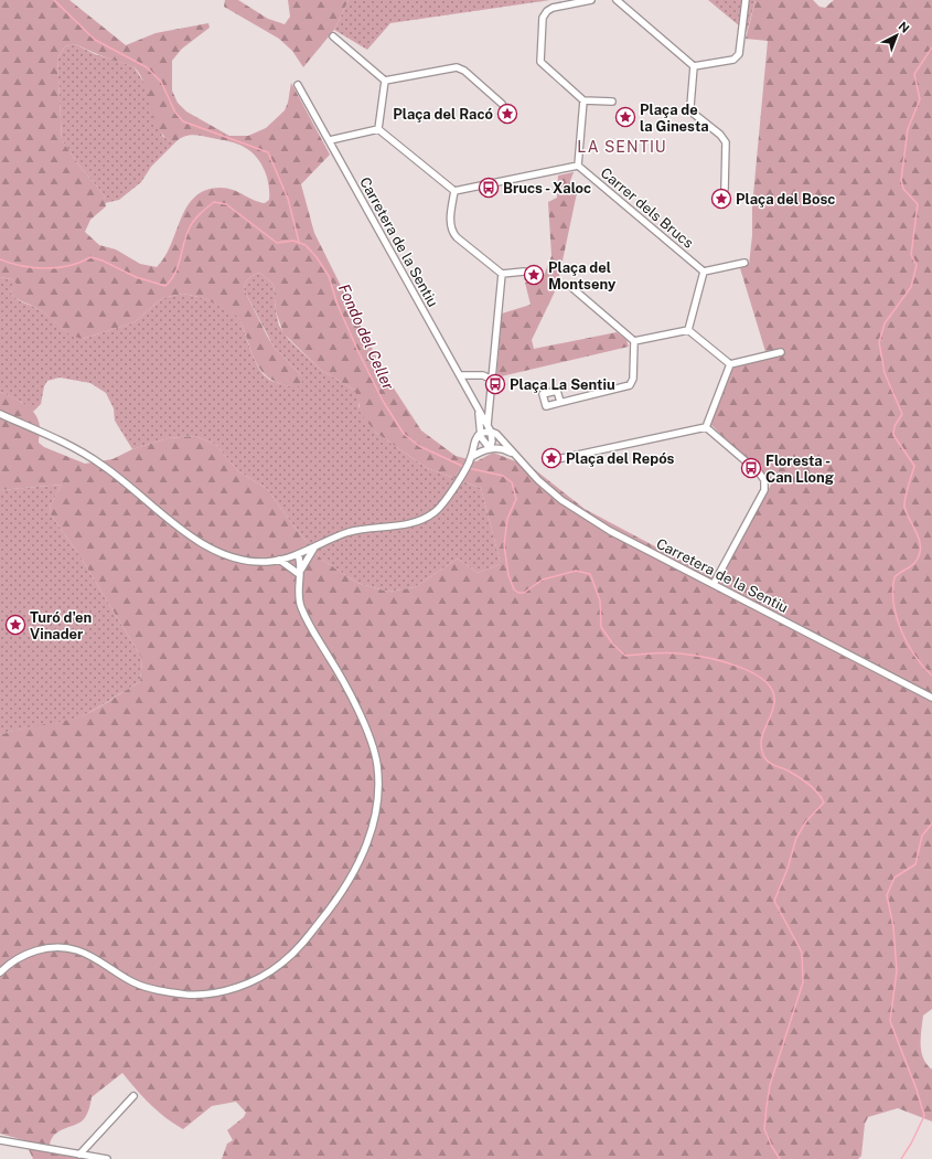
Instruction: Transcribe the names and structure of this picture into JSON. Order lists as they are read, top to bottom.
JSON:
{
  "streets": {
    "street": ["Carrer dels Brucs", "Carretera de la Sentiu"]
  },
  "districts": ["LA SENTIU"],
  "water": ["Fondo del Celler"],
  "places": {
    "place": [
      "Plaça del Racó",
      "Plaça de la Ginesta",
      "Plaça del Bosc",
      "Plaça del Montseny",
      "Plaça del Repós",
      "Turó d'en Vinader"
    ],
    "bus stop": ["Brucs - Xaloc", "Plaça La Sentiu", "Floresta - Can Llong"]
  },
  "north": "top right"
}
